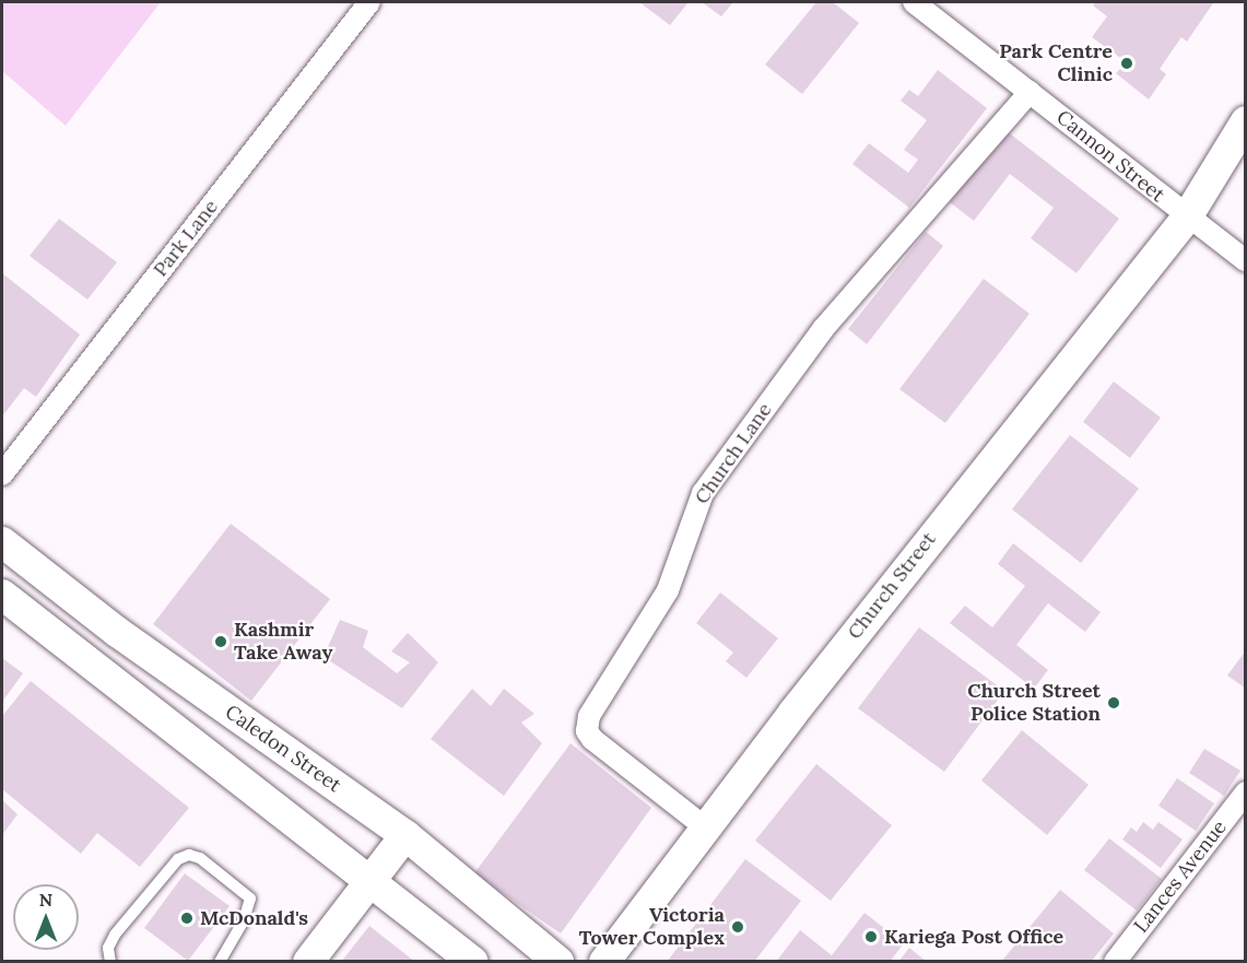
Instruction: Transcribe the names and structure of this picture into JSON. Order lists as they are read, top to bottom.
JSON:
{
  "streets": {
    "main road": ["Church Street", "Caledon Street"],
    "street": [
      "Cannon Street",
      "Park Lane",
      "Church Lane",
      "Lances Avenue"
    ]
  },
  "crossings": [
    ["Cannon Street", "Church Lane"],
    ["Cannon Street", "Church Street"],
    ["Church Lane", "Church Street"]
  ],
  "places": [
    "Park Centre Clinic",
    "Kashmir Take Away",
    "Church Street Police Station",
    "McDonald's",
    "Victoria Tower Complex",
    "Kariega Post Office"
  ],
  "north": "top"
}
